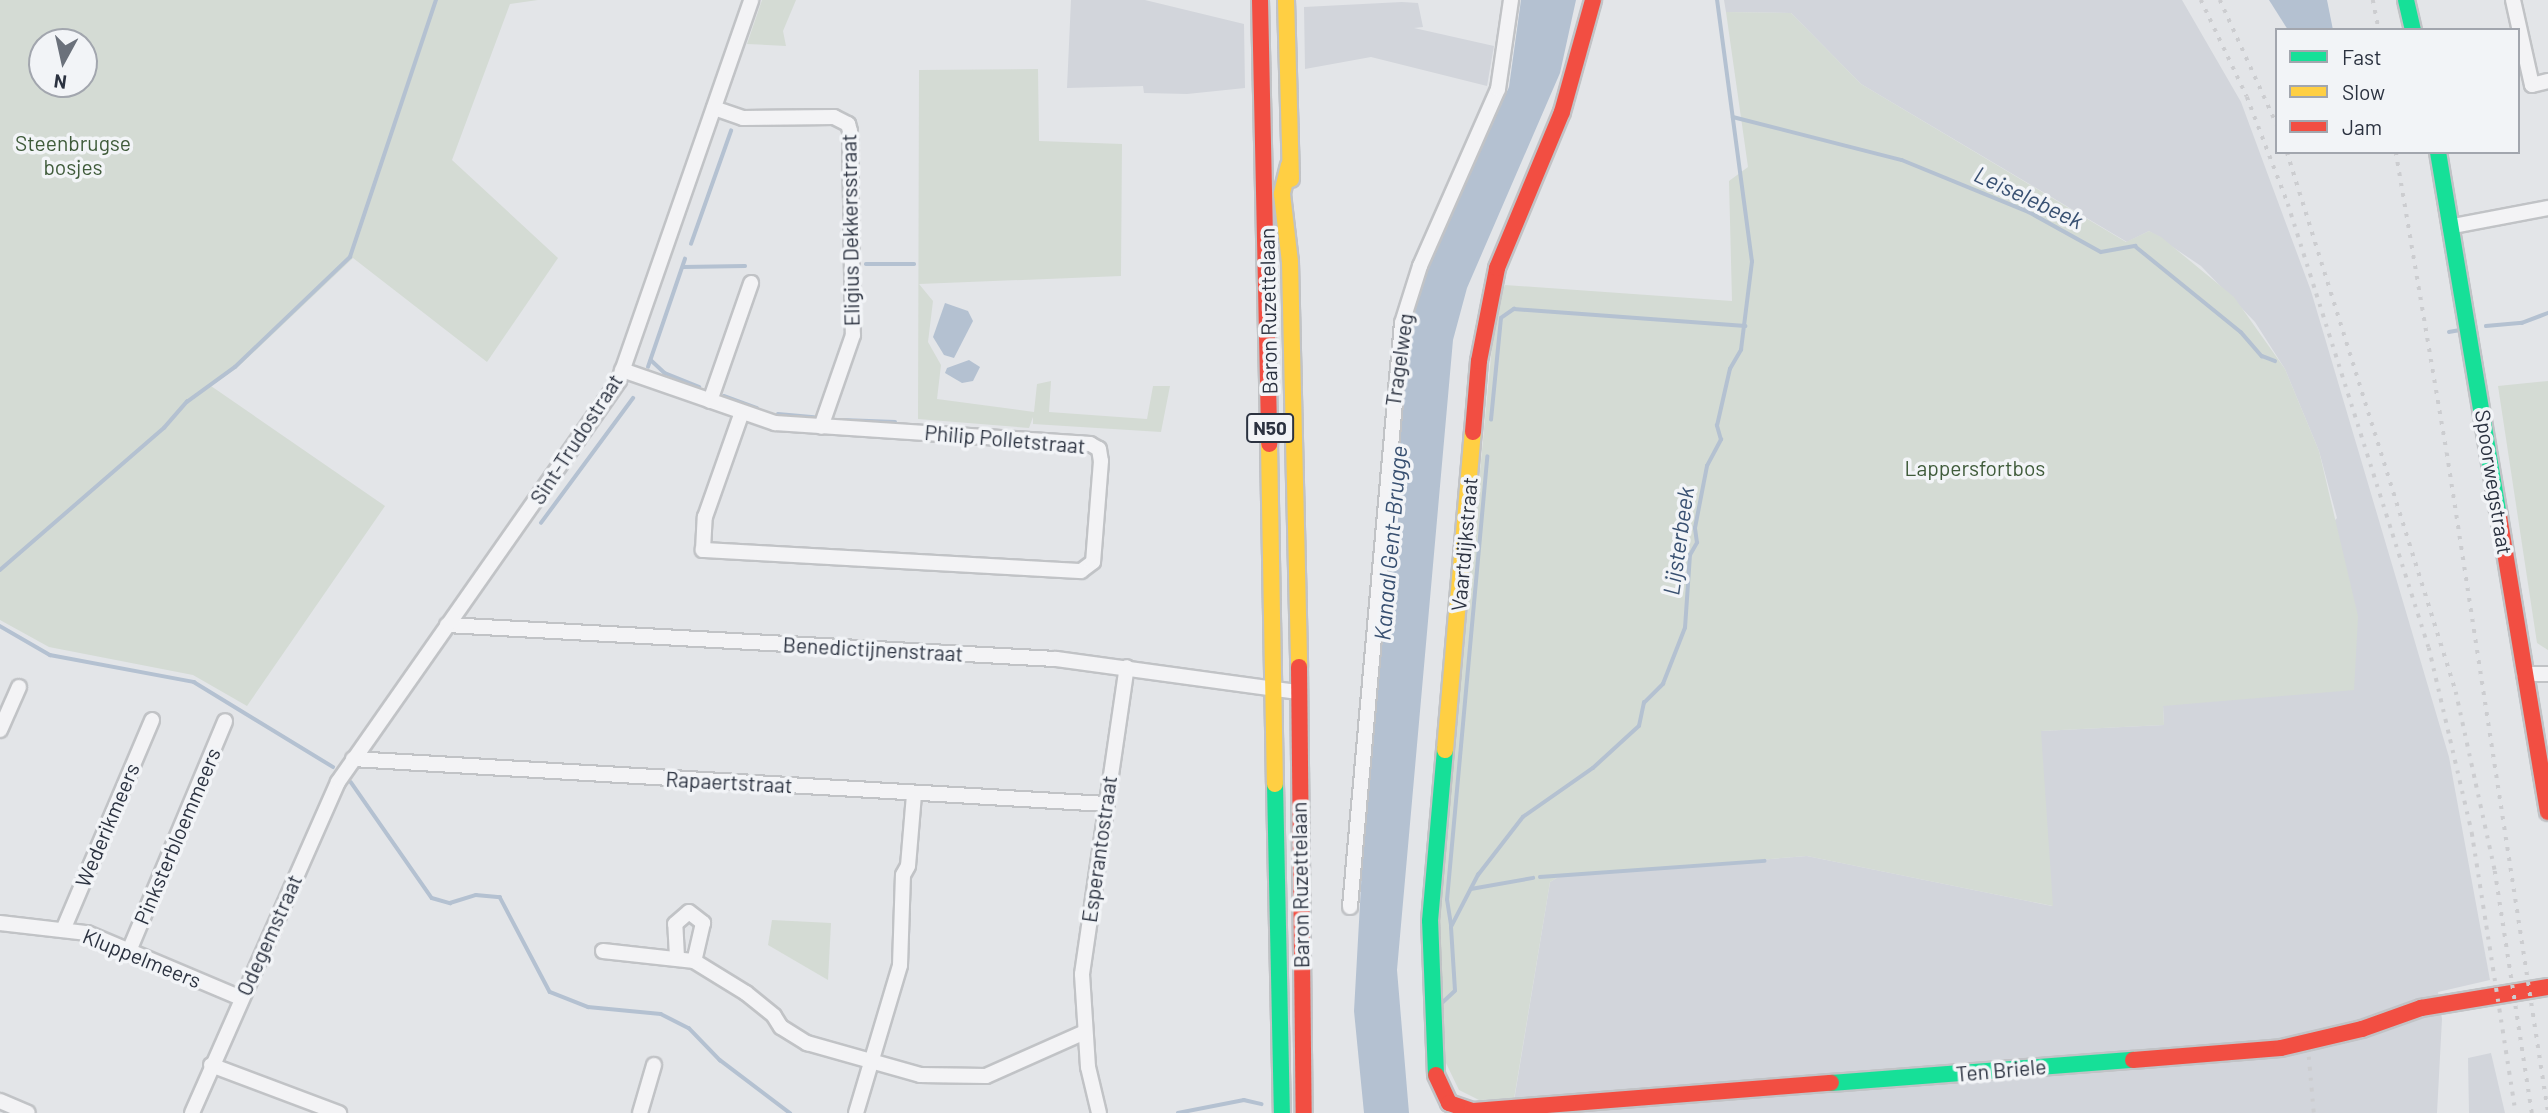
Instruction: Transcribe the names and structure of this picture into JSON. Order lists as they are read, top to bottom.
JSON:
{
  "streets": {
    "street": [
      "Eligius Dekkersstraat",
      "Baron Ruzettelaan",
      "Tragelweg",
      "N50",
      "Sint-Trudostraat",
      "Philip Polletstraat",
      "Spoorwegstraat",
      "Vaartdijkstraat",
      "Benedictijnenstraat",
      "Rapaertstraat",
      "Wederikmeers",
      "Pinksterbloemmeers",
      "Esperantostraat",
      "Odegemstraat",
      "Kluppelmeers",
      "Ten Briele"
    ]
  },
  "crossings": [
    ["Eligius Dekkersstraat", "Sint-Trudostraat"],
    ["Eligius Dekkersstraat", "Philip Polletstraat"],
    ["Baron Ruzettelaan", "Benedictijnenstraat"],
    ["Sint-Trudostraat", "Philip Polletstraat"],
    ["Sint-Trudostraat", "Benedictijnenstraat"],
    ["Sint-Trudostraat", "Rapaertstraat"],
    ["Sint-Trudostraat", "Odegemstraat"],
    ["Vaartdijkstraat", "Ten Briele"],
    ["Benedictijnenstraat", "Esperantostraat"],
    ["Rapaertstraat", "Esperantostraat"],
    ["Rapaertstraat", "Odegemstraat"],
    ["Wederikmeers", "Kluppelmeers"],
    ["Pinksterbloemmeers", "Kluppelmeers"],
    ["Odegemstraat", "Kluppelmeers"]
  ],
  "water": ["Leiselebeek", "Lijsterbeek", "Kanaal Gent-Brugge"],
  "parks": ["Steenbrugse bosjes", "Lappersfortbos"],
  "legend": ["Fast", "Slow", "Jam"],
  "north": "bottom"
}
